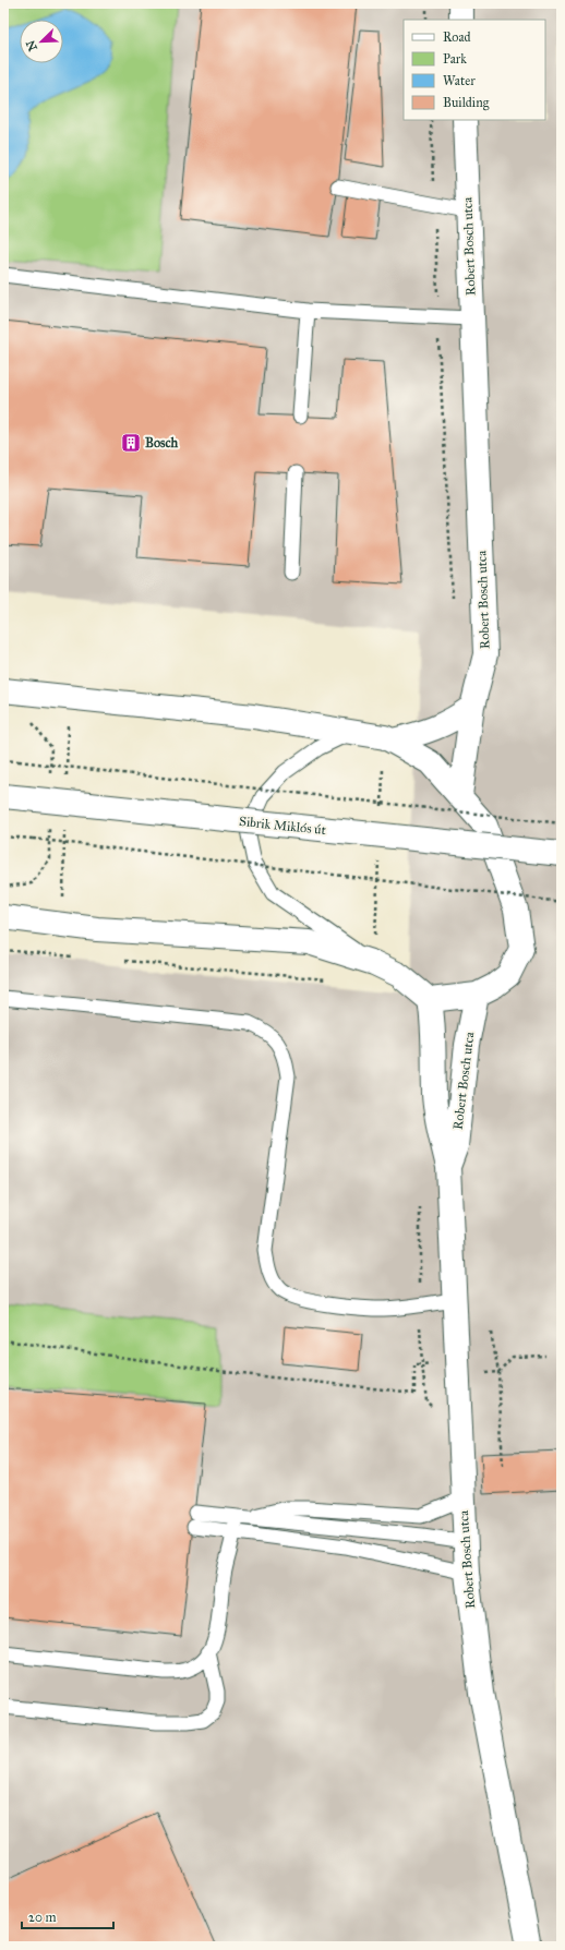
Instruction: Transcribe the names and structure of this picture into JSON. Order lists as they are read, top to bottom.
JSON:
{
  "streets": {
    "street": ["Robert Bosch utca", "Sibrik Miklós út"]
  },
  "places": {
    "building": ["Bosch"]
  },
  "legend": [
    "Road",
    "Park",
    "Water",
    "Building"
  ],
  "scale_bar": "20 m",
  "north": "bottom left"
}
